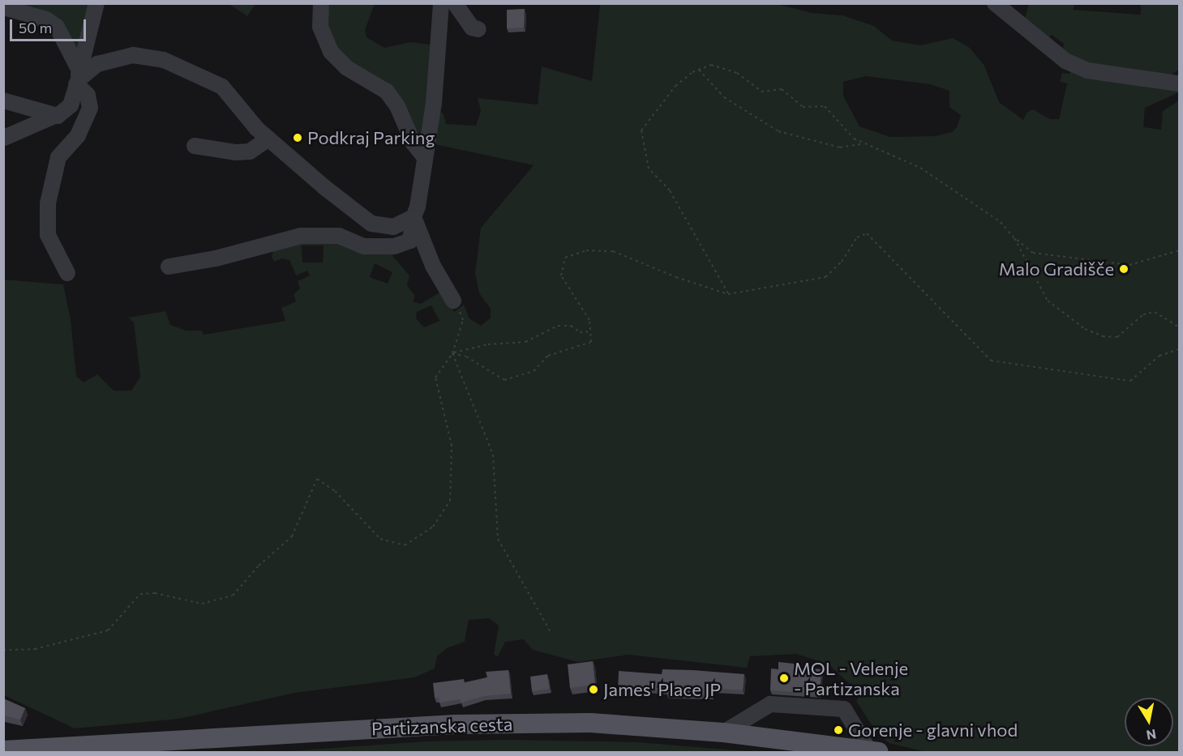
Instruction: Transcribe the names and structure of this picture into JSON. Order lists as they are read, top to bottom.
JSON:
{
  "streets": {
    "main road": ["Partizanska cesta"]
  },
  "places": [
    "Podkraj Parking",
    "Malo Gradišče",
    "MOL - Velenje - Partizanska",
    "James' Place JP",
    "Gorenje - glavni vhod"
  ],
  "scale_bar": "50 m",
  "north": "bottom"
}
